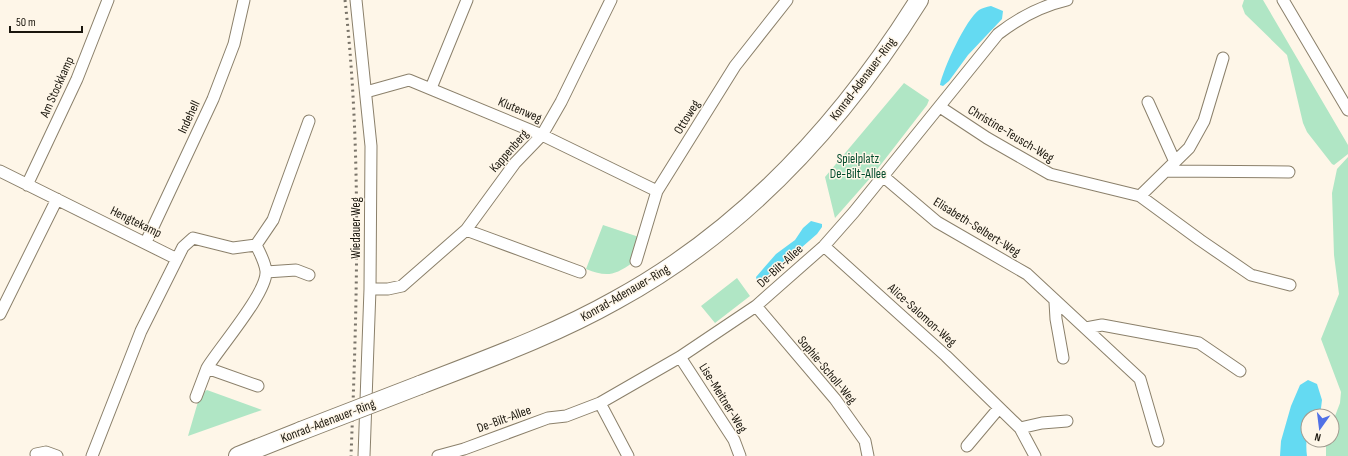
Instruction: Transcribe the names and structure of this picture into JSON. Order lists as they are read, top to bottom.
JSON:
{
  "streets": {
    "main road": ["Konrad-Adenauer-Ring"],
    "street": [
      "Am Stockkamp",
      "Klutenweg",
      "Indehell",
      "Ottoweg",
      "Christine-Teusch-Weg",
      "Kappenberg",
      "Hengtekamp",
      "Elisabeth-Selbert-Weg",
      "Wiedauer Weg",
      "De-Bilt-Allee",
      "Alice-Salomon-Weg",
      "Sophie-Scholl-Weg",
      "Lise-Meitner-Weg"
    ]
  },
  "crossings": [
    ["Am Stockkamp", "Hengtekamp"],
    ["Klutenweg", "Ottoweg"],
    ["Klutenweg", "Kappenberg"],
    ["Klutenweg", "Wiedauer Weg"],
    ["Indehell", "Hengtekamp"],
    ["Christine-Teusch-Weg", "De-Bilt-Allee"],
    ["Kappenberg", "Wiedauer Weg"],
    ["Elisabeth-Selbert-Weg", "De-Bilt-Allee"],
    ["De-Bilt-Allee", "Alice-Salomon-Weg"],
    ["De-Bilt-Allee", "Sophie-Scholl-Weg"],
    ["De-Bilt-Allee", "Lise-Meitner-Weg"]
  ],
  "parks": ["Spielplatz De-Bilt-Allee"],
  "scale_bar": "50 m",
  "north": "bottom"
}
